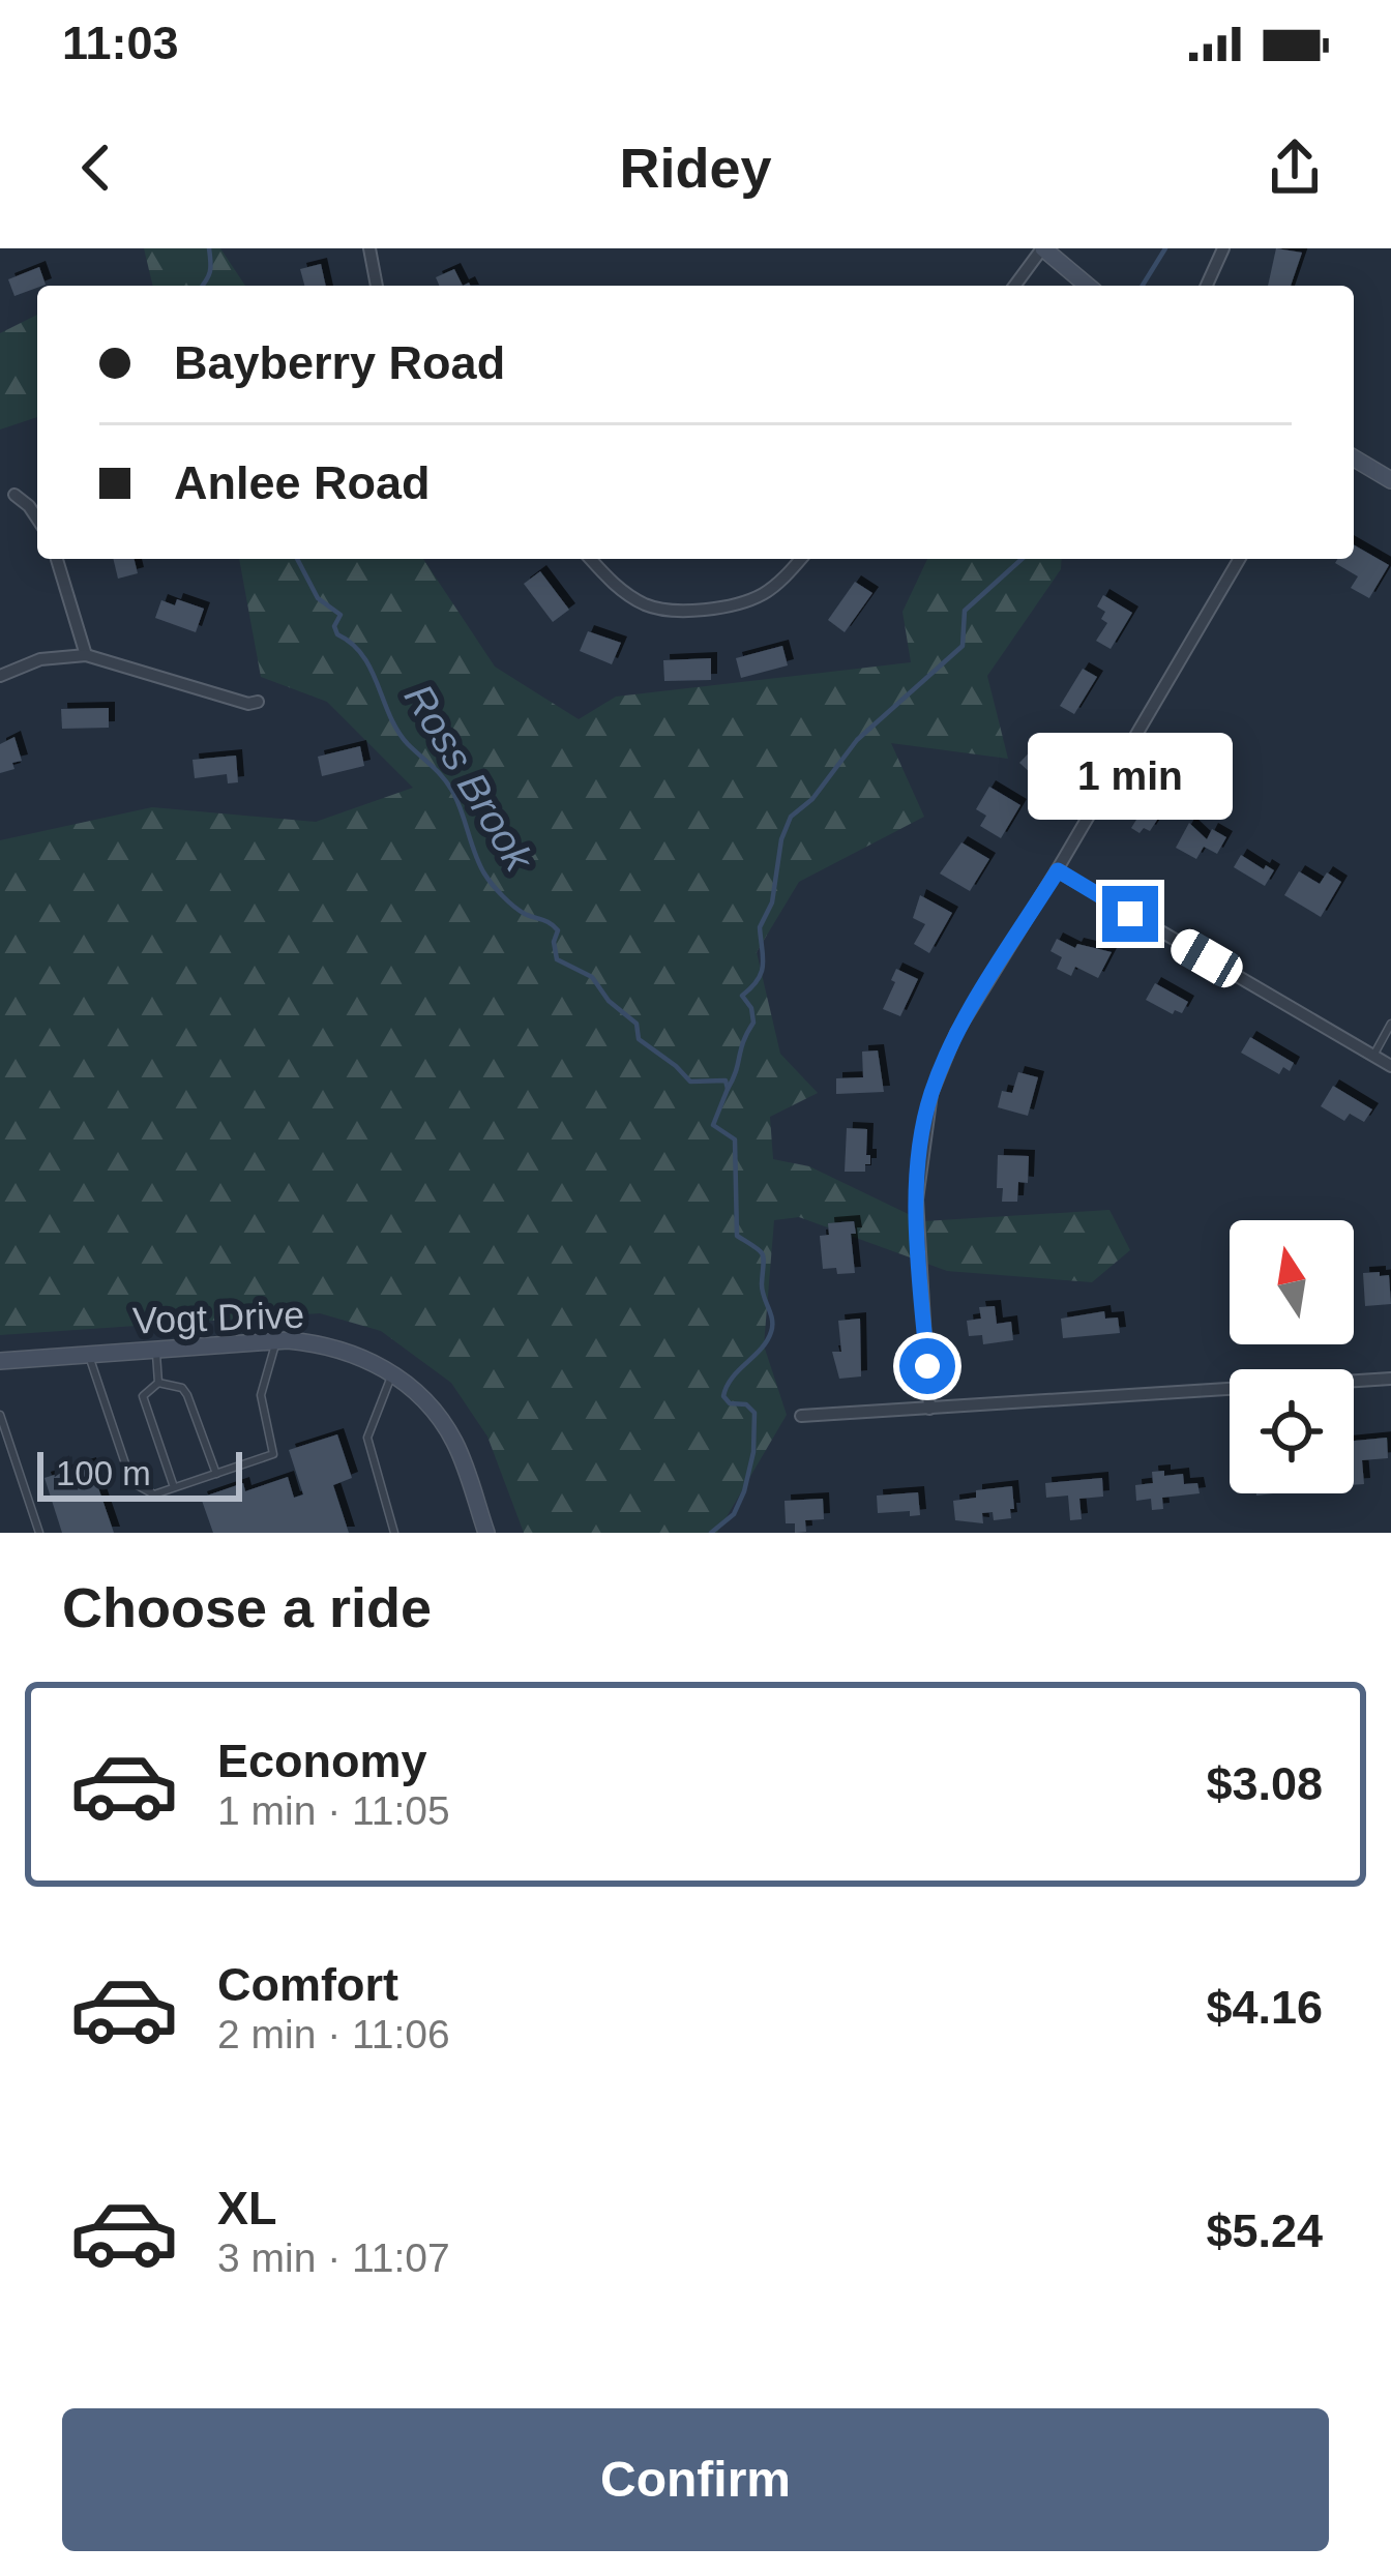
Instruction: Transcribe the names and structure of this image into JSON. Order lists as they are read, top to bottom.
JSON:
{
  "streets": {
    "street": ["Vogt Drive"]
  },
  "water": ["Ross Brook"],
  "scale_bar": "100 m",
  "north": "top",
  "page": {
    "status": "11:03",
    "header": "Ridey",
    "banner": ["Bayberry Road", "Anlee Road"],
    "bubble": "1 min",
    "scale": "100 m",
    "heading": "Choose a ride",
    "list": [
      {
        "name": "Economy",
        "note": "1 min · 11:05",
        "value": "$3.08"
      },
      {
        "name": "Comfort",
        "note": "2 min · 11:06",
        "value": "$4.16"
      },
      {
        "name": "XL",
        "note": "3 min · 11:07",
        "value": "$5.24"
      }
    ],
    "buttons": "Confirm"
  }
}
